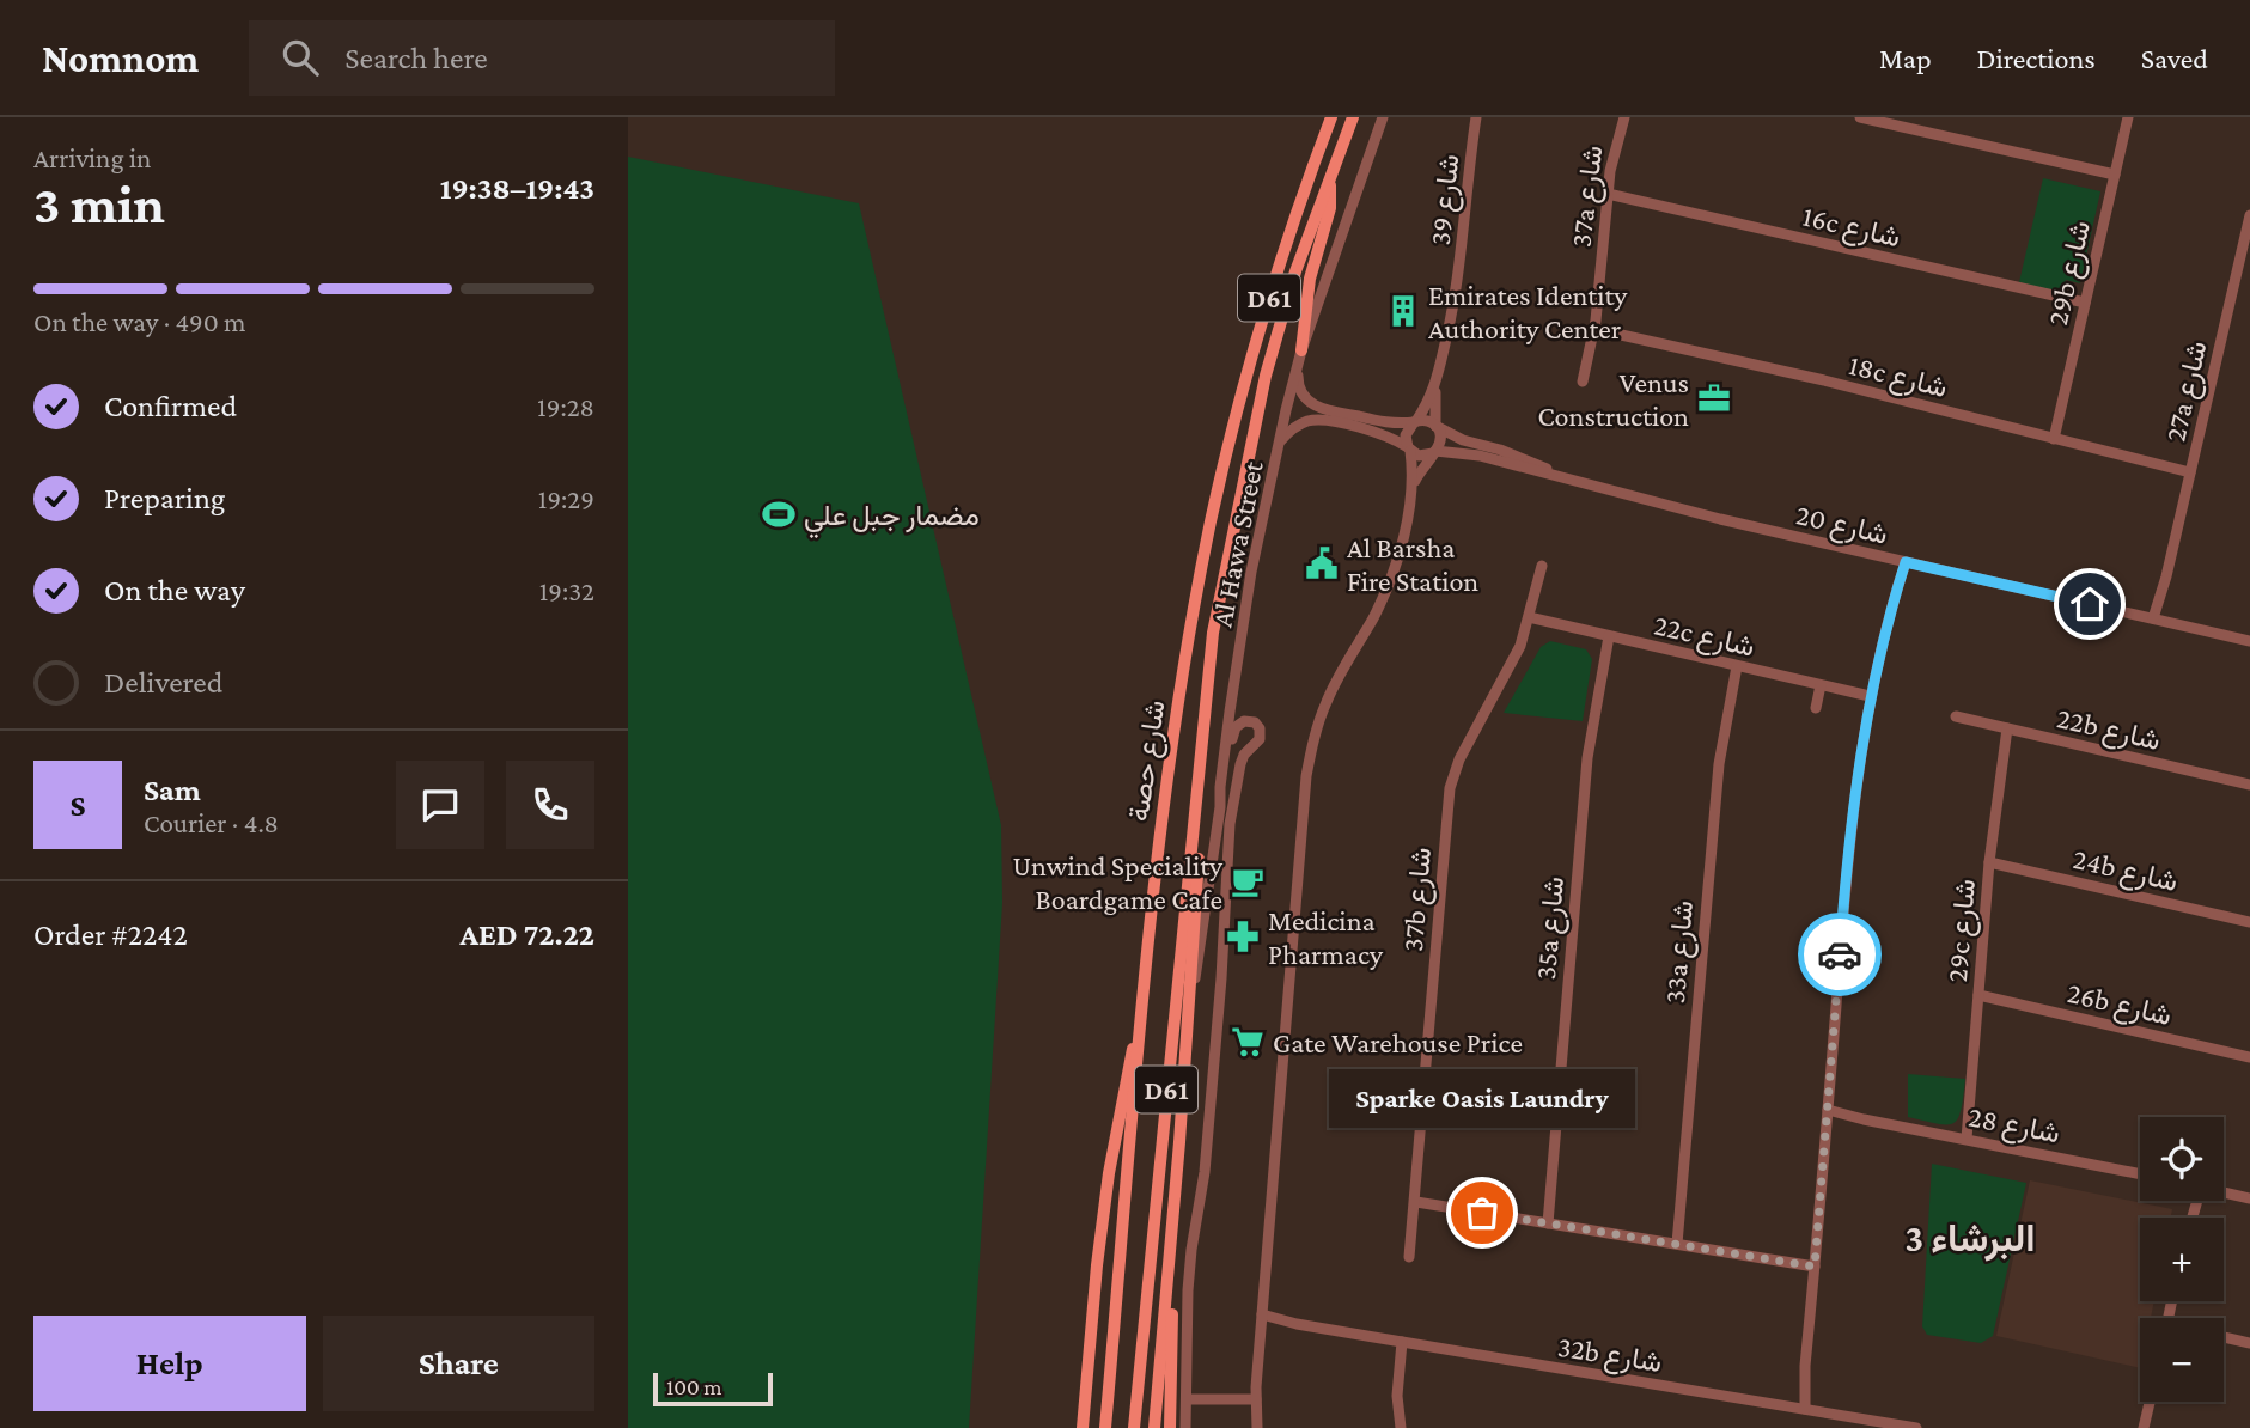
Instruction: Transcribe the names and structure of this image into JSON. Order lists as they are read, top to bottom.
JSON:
{
  "streets": {
    "main road": ["D61", "شارع حصة"],
    "street": [
      "37a شارع",
      "شارع 39",
      "16c شارع",
      "29b شارع",
      "18c شارع",
      "27a شارع",
      "شارع 20",
      "Al Hawa Street",
      "22c شارع",
      "22b شارع",
      "24b شارع",
      "37b شارع",
      "35a شارع",
      "29c شارع",
      "33a شارع",
      "26b شارع",
      "شارع 28",
      "32b شارع"
    ]
  },
  "crossings": [
    ["37a شارع", "16c شارع"],
    ["37a شارع", "18c شارع"],
    ["شارع 39", "شارع 20"],
    ["16c شارع", "29b شارع"],
    ["29b شارع", "18c شارع"],
    ["D61", "شارع حصة"],
    ["18c شارع", "27a شارع"],
    ["27a شارع", "شارع 20"],
    ["Al Hawa Street", "شارع حصة"],
    ["22c شارع", "37b شارع"],
    ["22c شارع", "35a شارع"],
    ["22c شارع", "33a شارع"],
    ["22b شارع", "29c شارع"],
    ["24b شارع", "29c شارع"],
    ["29c شارع", "26b شارع"],
    ["29c شارع", "شارع 28"]
  ],
  "districts": ["البرشاء 3"],
  "places": {
    "building": ["Emirates Identity Authority Center"],
    "office": ["Venus Construction"],
    "sports": ["مضمار جبل علي"],
    "public building": ["Al Barsha Fire Station"],
    "cafe": ["Unwind Speciality Boardgame Cafe"],
    "pharmacy": ["Medicina Pharmacy"],
    "supermarket": ["Gate Warehouse Price"],
    "other": ["Sparke Oasis Laundry"]
  },
  "scale_bar": "100 m",
  "page": {
    "header": "Nomnom",
    "search": "Search here",
    "nav": ["Map", "Directions", "Saved"],
    "heading": ["3 min", "Arriving in", "19:38–19:43"],
    "panel": [
      "Sam",
      "Courier · 4.8",
      "Order #2242",
      "AED 72.22"
    ],
    "bar": "On the way · 490 m",
    "list": [
      ["Confirmed", "19:28"],
      ["Preparing", "19:29"],
      ["On the way", "19:32"],
      "Delivered"
    ],
    "round": "S",
    "bubble": "Sparke Oasis Laundry",
    "map_buttons": ["+", "−"],
    "buttons": ["Help", "Share"],
    "scale": "100 m"
  }
}
